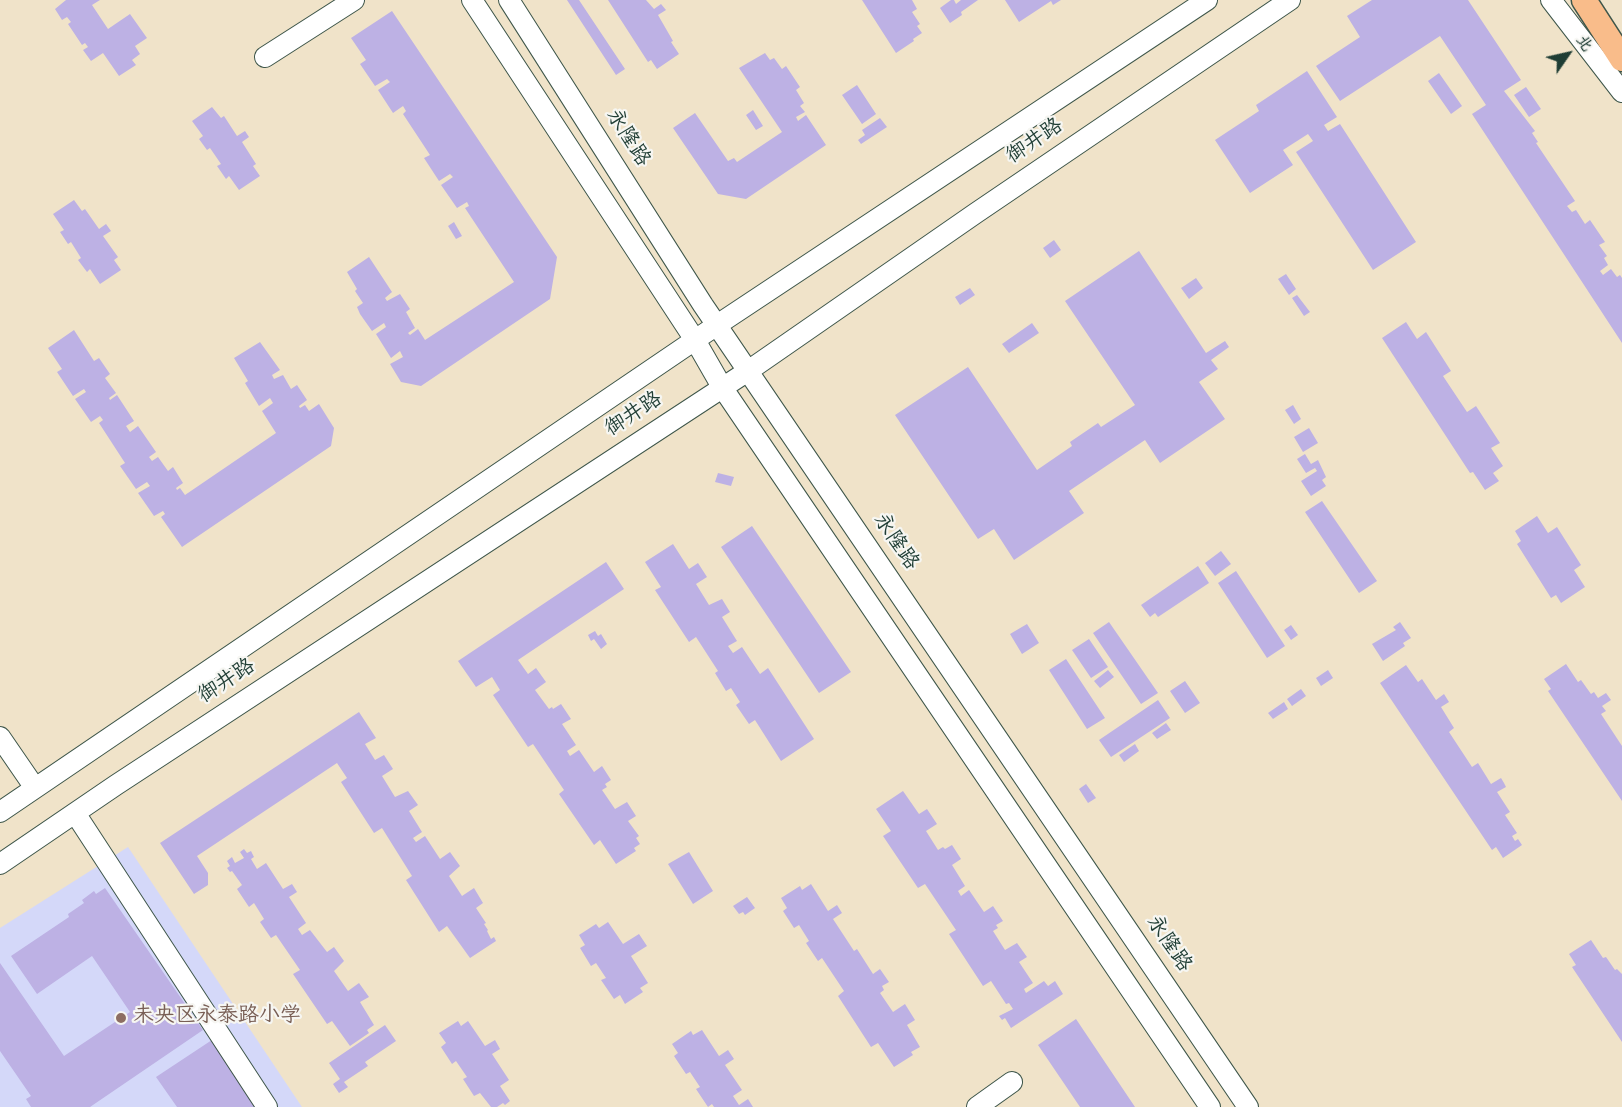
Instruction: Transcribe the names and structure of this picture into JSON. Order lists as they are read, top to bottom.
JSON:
{
  "streets": {
    "street": ["永隆路", "御井路"]
  },
  "crossings": [
    ["永隆路", "御井路"]
  ],
  "places": ["未央区永泰路小学"],
  "north": "top right"
}
